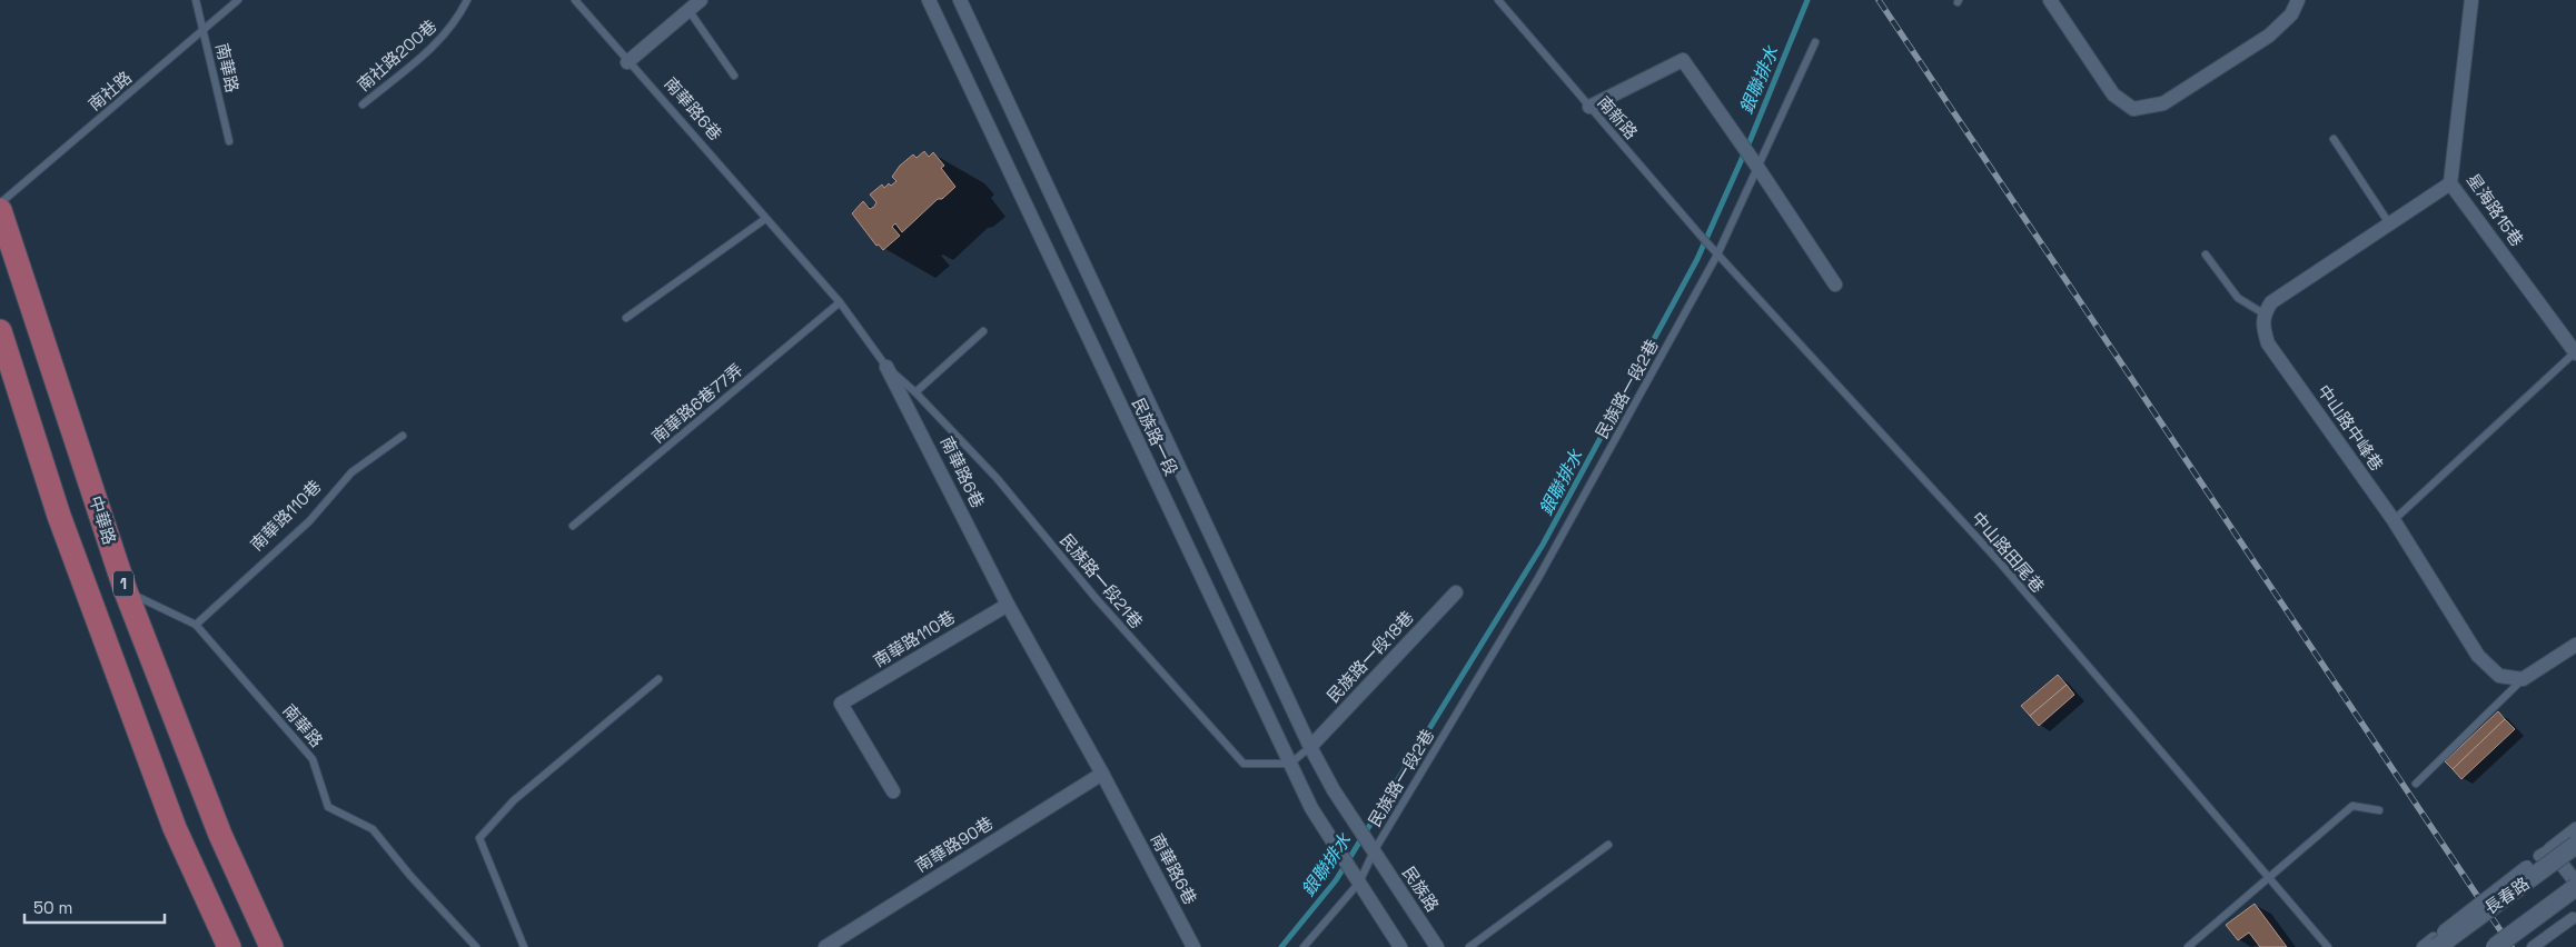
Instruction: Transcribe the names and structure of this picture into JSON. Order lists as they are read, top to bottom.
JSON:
{
  "streets": {
    "main road": ["中華路", "1"],
    "street": [
      "南華路6巷",
      "星海路15巷",
      "中山路中峰巷",
      "民族路一段",
      "南華路110巷",
      "民族路一段18巷",
      "南華路90巷",
      "民族路",
      "長春路"
    ],
    "lane": [
      "南社路200巷",
      "南華路",
      "南社路",
      "南新路",
      "民族路一段2巷",
      "南華路6巷77弄",
      "中山路田尾巷",
      "民族路一段21巷"
    ]
  },
  "crossings": [
    ["南華路", "南社路"],
    ["南華路", "南華路110巷"],
    ["南華路", "中華路"],
    ["南華路6巷", "南華路6巷77弄"],
    ["南華路6巷", "南華路110巷"],
    ["南華路6巷", "民族路一段21巷"],
    ["南華路6巷", "南華路90巷"],
    ["南新路", "民族路一段2巷"],
    ["南新路", "中山路田尾巷"],
    ["星海路15巷", "中山路中峰巷"],
    ["民族路一段2巷", "民族路一段"],
    ["民族路一段2巷", "中山路田尾巷"],
    ["民族路一段2巷", "民族路"],
    ["民族路一段", "民族路一段21巷"],
    ["民族路一段", "民族路一段18巷"],
    ["民族路一段", "民族路"]
  ],
  "water": ["銀聯排水"],
  "scale_bar": "50 m"
}
